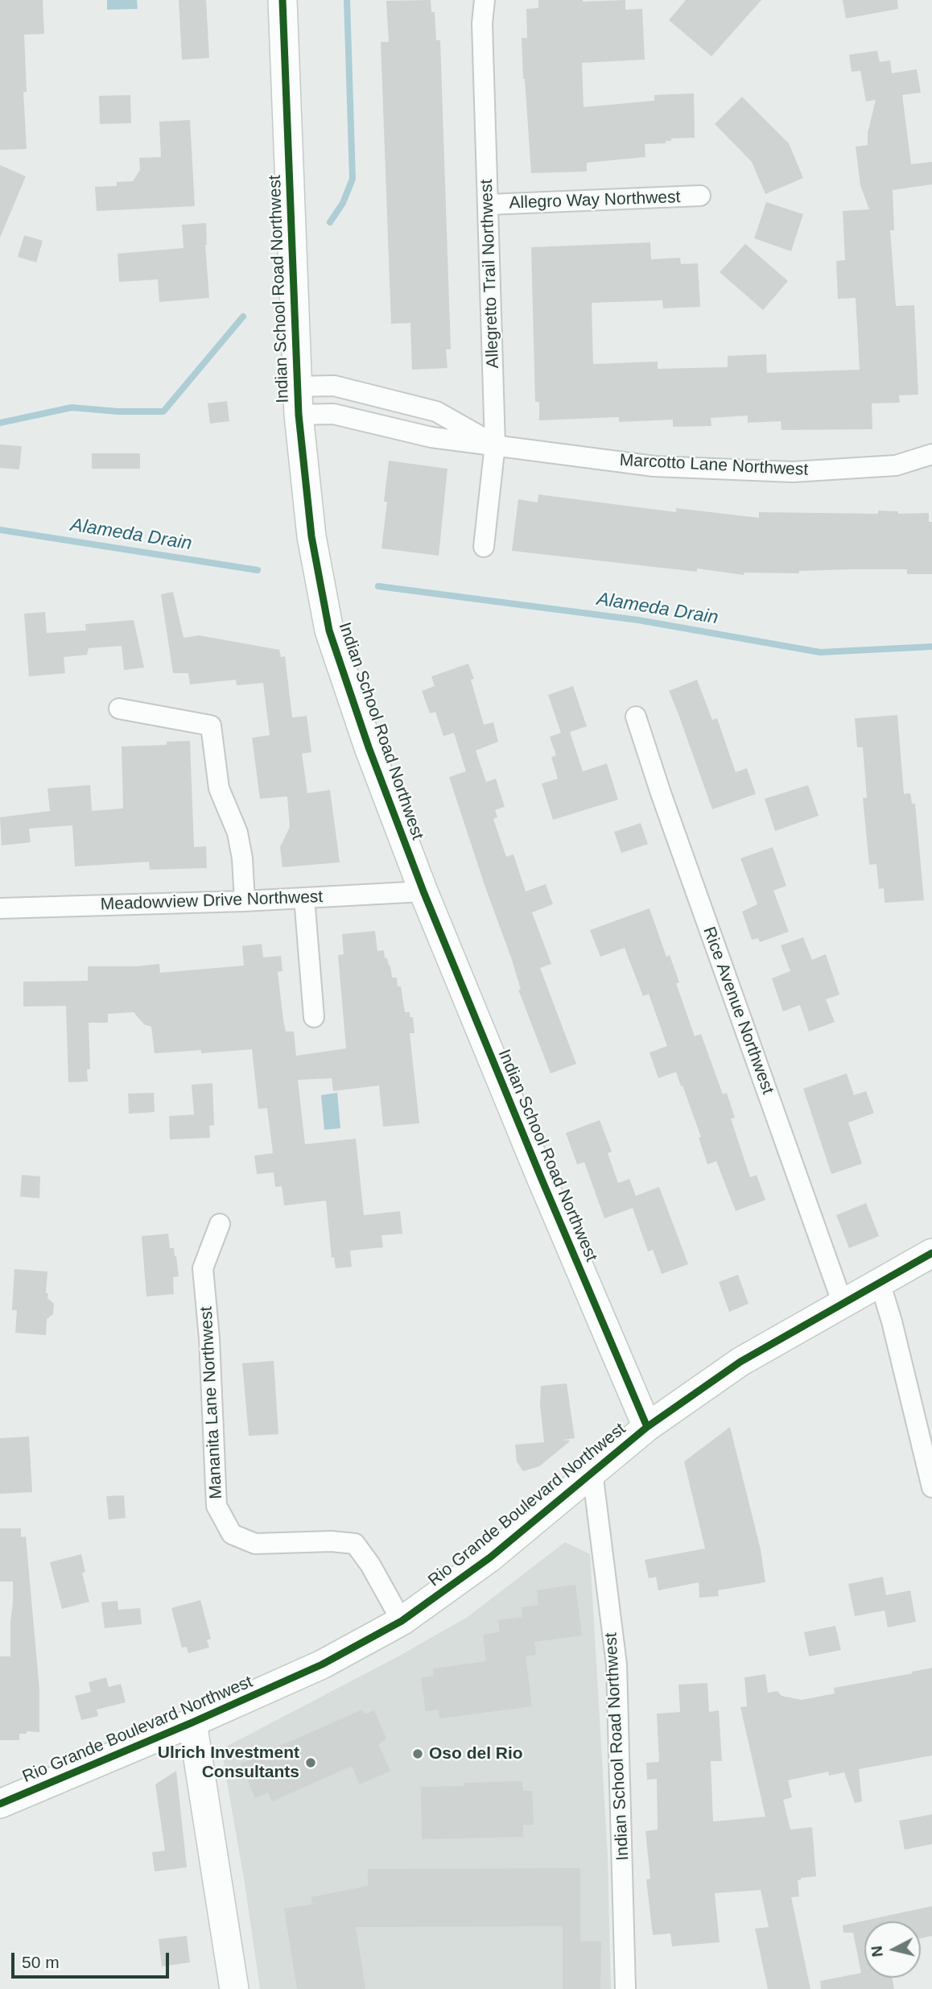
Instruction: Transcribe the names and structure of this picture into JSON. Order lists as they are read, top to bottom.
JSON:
{
  "streets": {
    "main road": ["Indian School Road Northwest", "Rio Grande Boulevard Northwest"],
    "street": [
      "Allegro Way Northwest",
      "Allegretto Trail Northwest",
      "Marcotto Lane Northwest",
      "Meadowview Drive Northwest",
      "Rice Avenue Northwest",
      "Mananita Lane Northwest"
    ]
  },
  "crossings": [
    ["Allegro Way Northwest", "Allegretto Trail Northwest"],
    ["Allegretto Trail Northwest", "Marcotto Lane Northwest"],
    ["Indian School Road Northwest", "Marcotto Lane Northwest"],
    ["Indian School Road Northwest", "Meadowview Drive Northwest"],
    ["Indian School Road Northwest", "Rio Grande Boulevard Northwest"],
    ["Rice Avenue Northwest", "Rio Grande Boulevard Northwest"],
    ["Mananita Lane Northwest", "Rio Grande Boulevard Northwest"]
  ],
  "water": ["Alameda Drain"],
  "places": ["Oso del Rio", "Ulrich Investment Consultants"],
  "scale_bar": "50 m",
  "north": "left"
}
